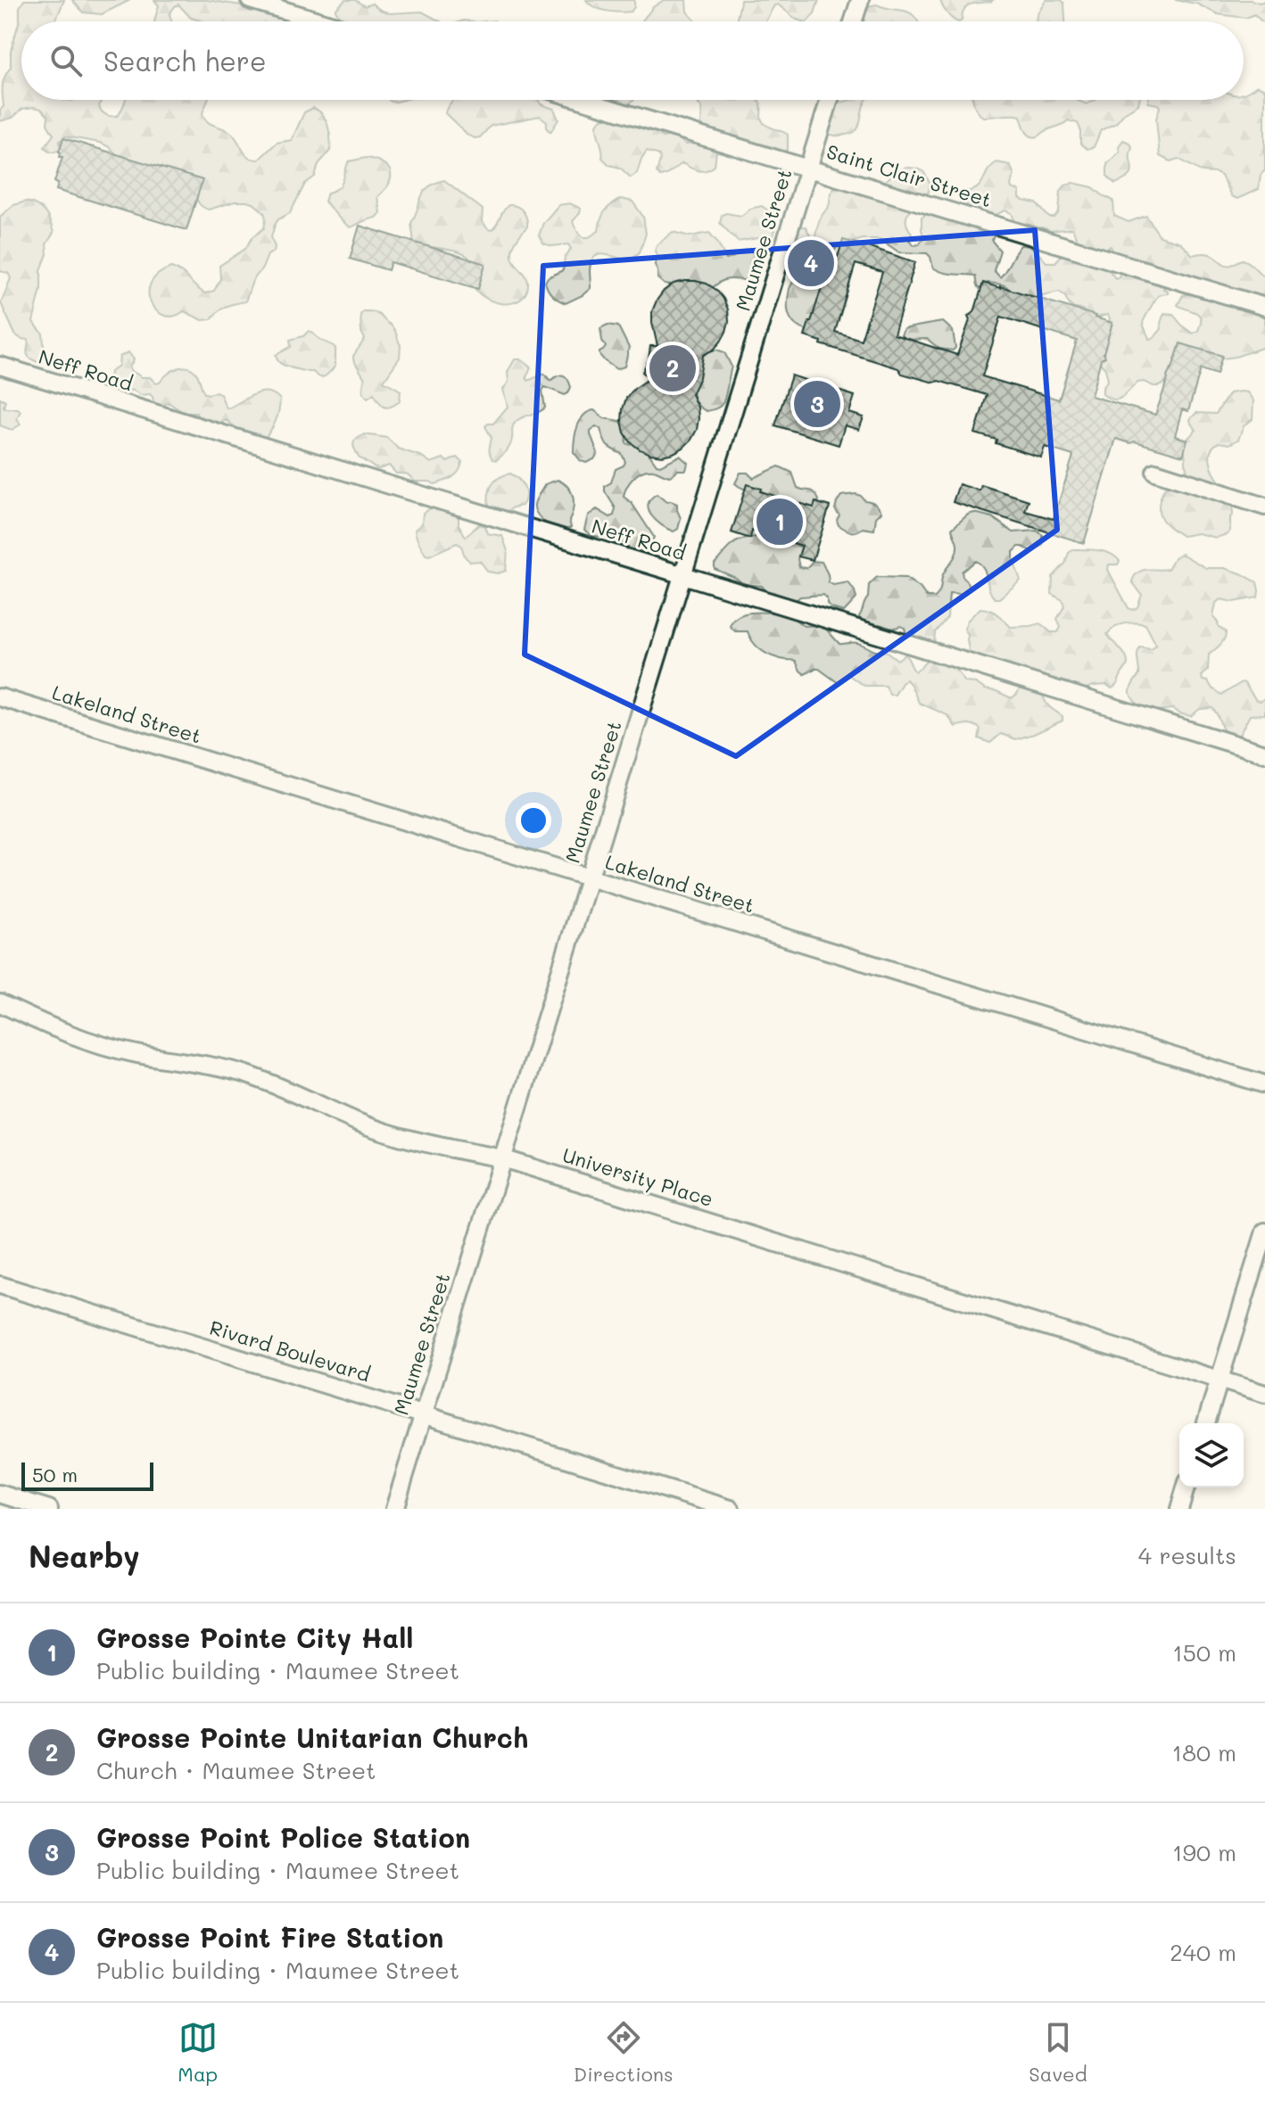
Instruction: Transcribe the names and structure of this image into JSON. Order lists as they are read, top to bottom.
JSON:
{
  "streets": {
    "street": [
      "Saint Clair Street",
      "Maumee Street",
      "Neff Road",
      "Lakeland Street",
      "University Place",
      "Rivard Boulevard"
    ]
  },
  "crossings": [
    ["Saint Clair Street", "Maumee Street"],
    ["Maumee Street", "Neff Road"],
    ["Maumee Street", "Lakeland Street"],
    ["Maumee Street", "University Place"],
    ["Maumee Street", "Rivard Boulevard"]
  ],
  "scale_bar": "50 m",
  "page": {
    "search": "Search here",
    "pins": [
      "4",
      "2",
      "3",
      "1"
    ],
    "scale": "50 m",
    "heading": ["Nearby", "4 results"],
    "list": [
      {
        "mark": "1",
        "name": "Grosse Pointe City Hall",
        "note": "Public building · Maumee Street",
        "value": "150 m"
      },
      {
        "mark": "2",
        "name": "Grosse Pointe Unitarian Church",
        "note": "Church · Maumee Street",
        "value": "180 m"
      },
      {
        "mark": "3",
        "name": "Grosse Point Police Station",
        "note": "Public building · Maumee Street",
        "value": "190 m"
      },
      {
        "mark": "4",
        "name": "Grosse Point Fire Station",
        "note": "Public building · Maumee Street",
        "value": "240 m"
      }
    ],
    "nav": ["Map", "Directions", "Saved"]
  }
}
